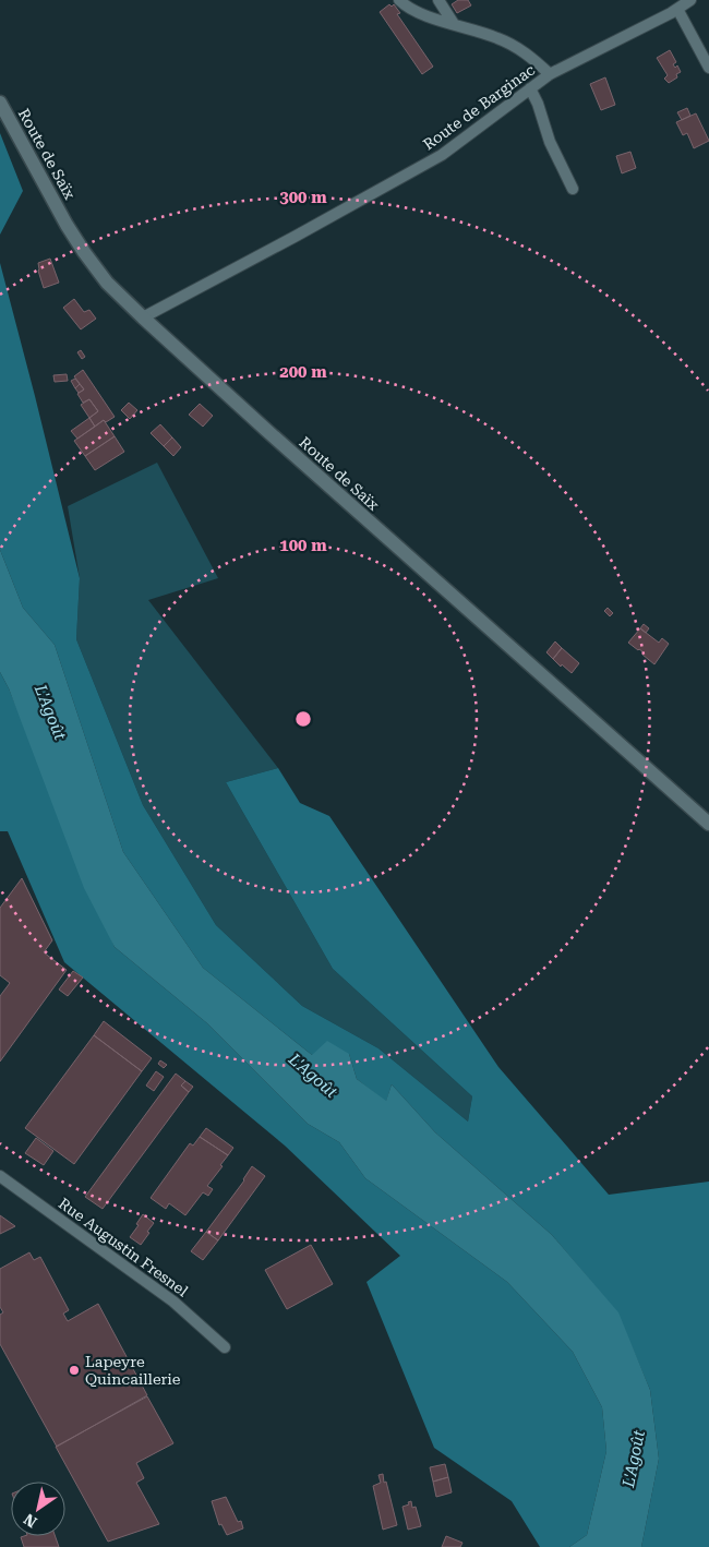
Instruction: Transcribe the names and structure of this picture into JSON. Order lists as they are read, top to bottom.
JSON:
{
  "streets": {
    "street": ["Route de Barginac", "Route de Saïx", "Rue Augustin Fresnel"]
  },
  "crossings": [
    ["Route de Barginac", "Route de Saïx"]
  ],
  "water": ["L'Agoût"],
  "places": ["Lapeyre Quincaillerie"],
  "north": "bottom left",
  "rings": ["300 m", "200 m", "100 m"]
}
